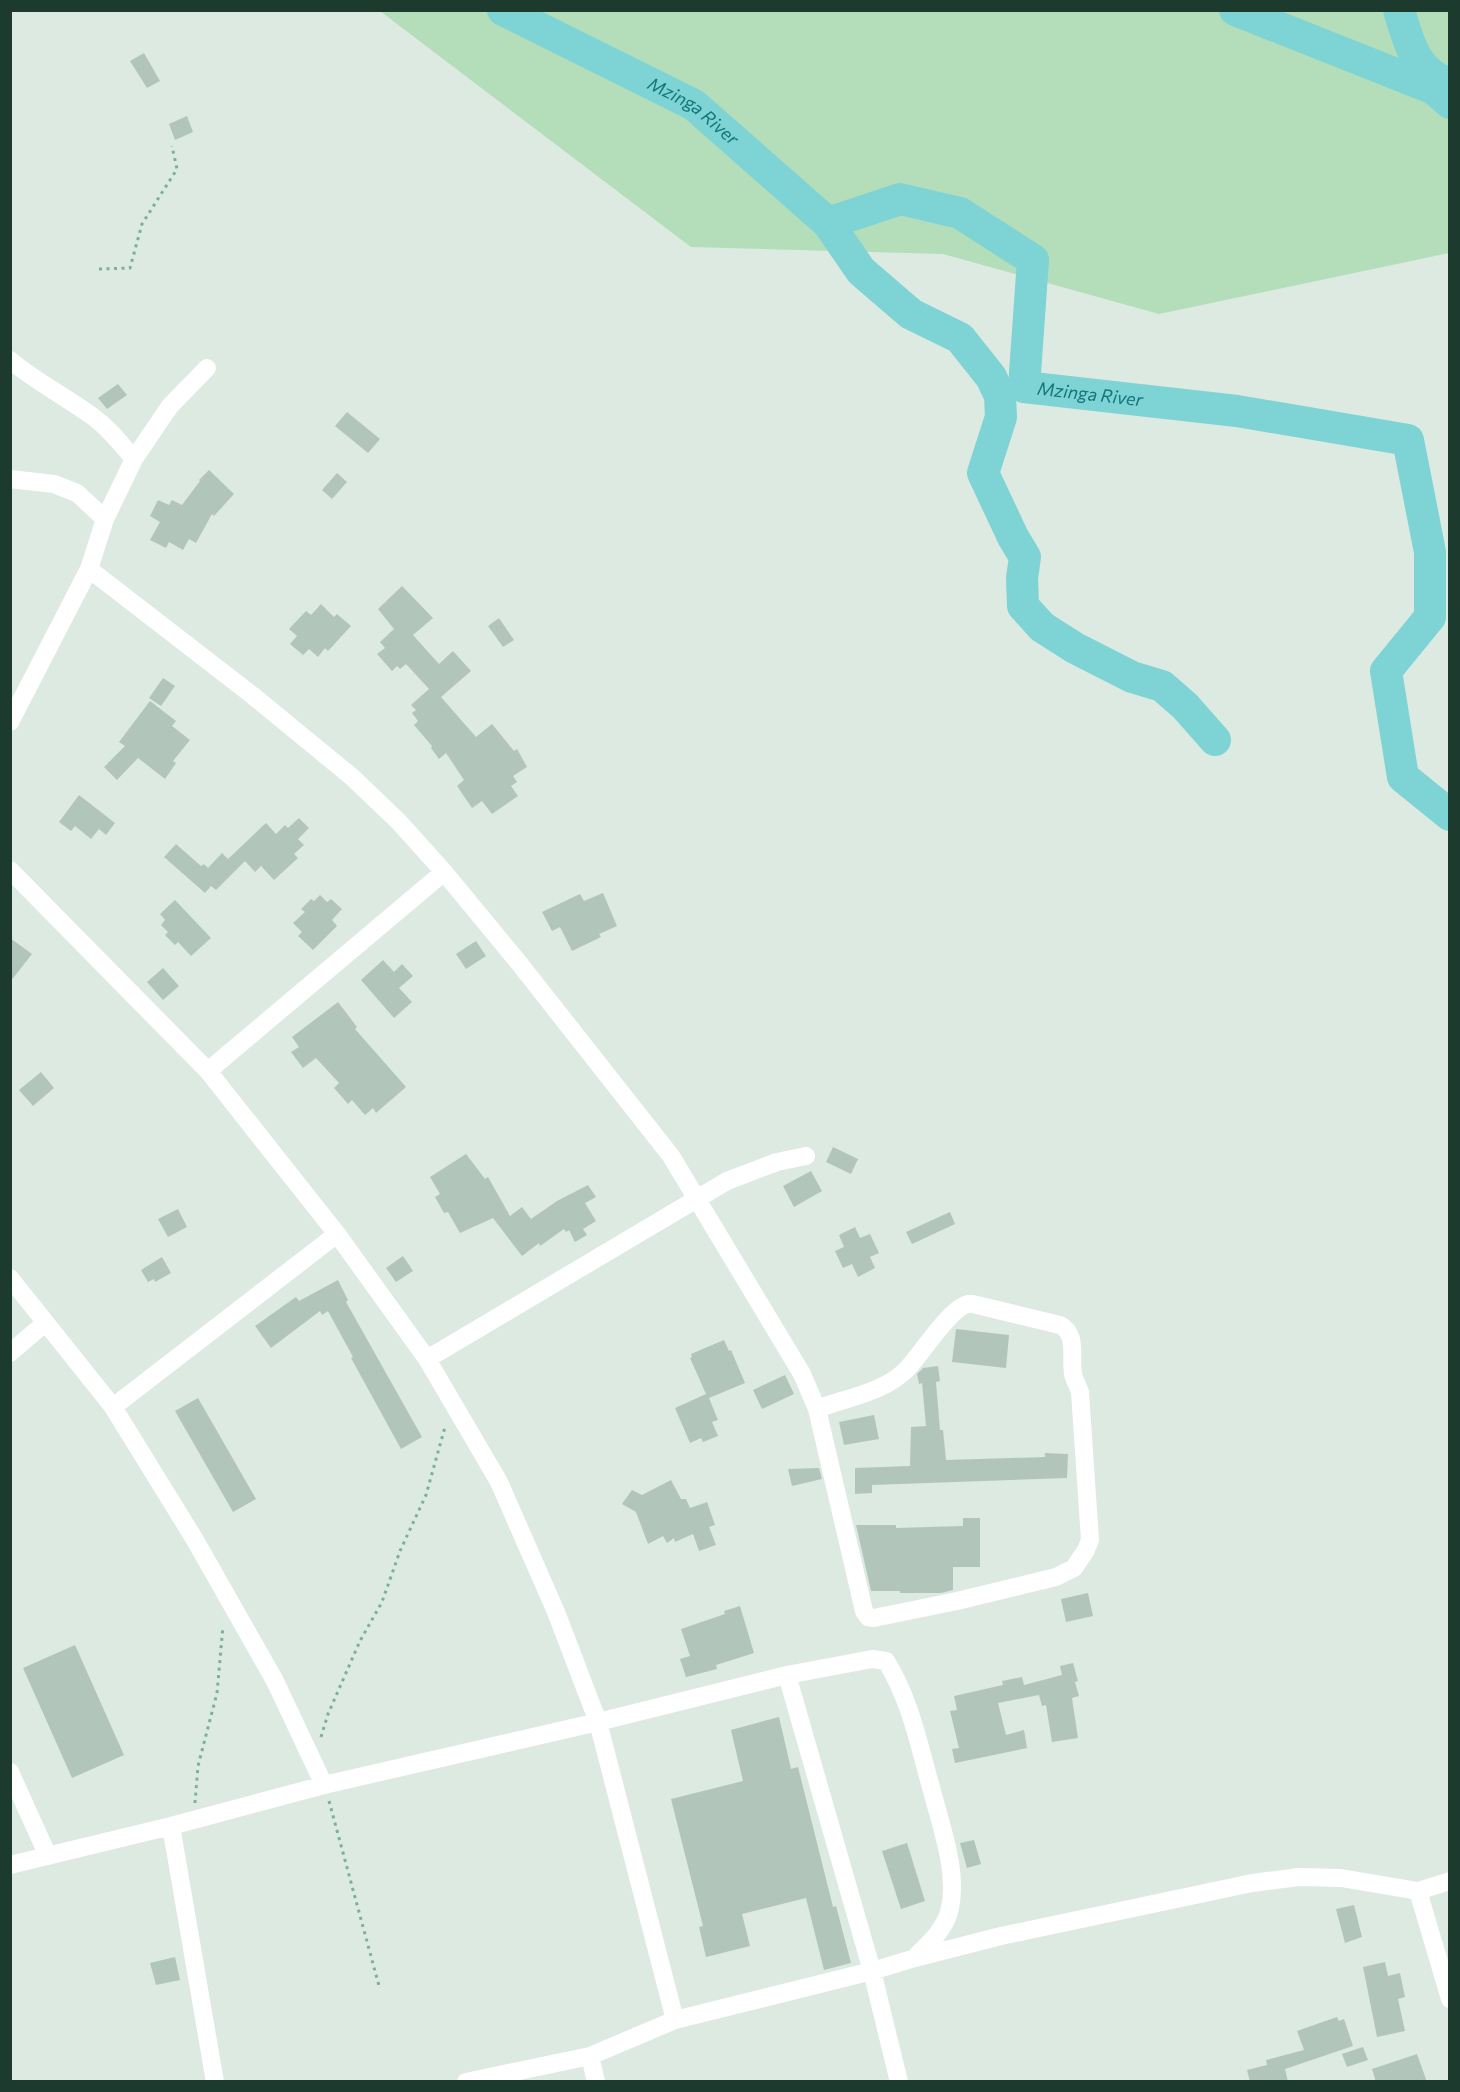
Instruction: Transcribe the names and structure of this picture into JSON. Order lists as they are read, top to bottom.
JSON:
{
  "water": ["Mzinga River"]
}
